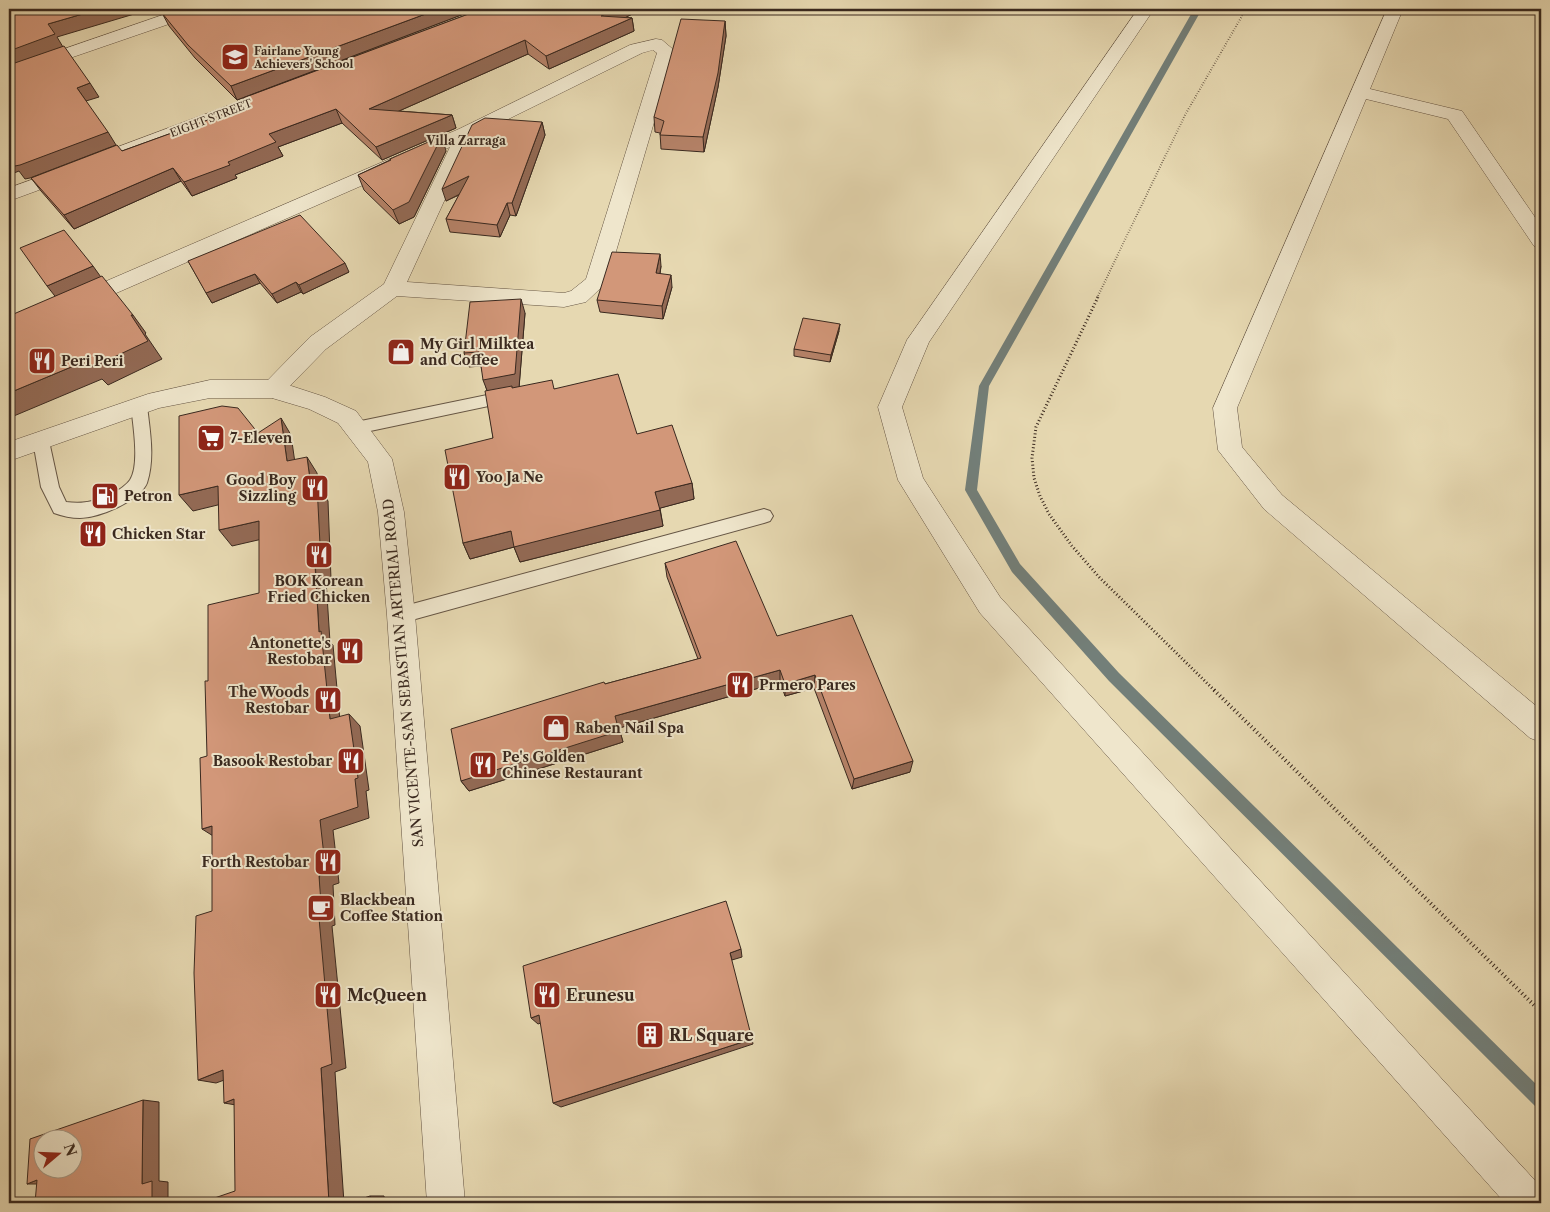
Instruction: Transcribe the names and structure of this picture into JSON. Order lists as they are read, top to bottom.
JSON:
{
  "streets": {
    "street": ["EIGHT STREET", "SAN VICENTE-SAN SEBASTIAN ARTERIAL ROAD"]
  },
  "districts": ["Villa Zarraga"],
  "places": {
    "school or university": ["Fairlane Young Achievers' School"],
    "shop": ["My Girl Milktea and Coffee", "Raben Nail Spa"],
    "restaurant": [
      "Peri Peri",
      "Yoo Ja Ne",
      "Good Boy Sizzling",
      "Chicken Star",
      "BOK Korean Fried Chicken",
      "Antonette's Restobar",
      "Prmero Pares",
      "The Woods Restobar",
      "Basook Restobar",
      "Pe's Golden Chinese Restaurant",
      "Forth Restobar",
      "McQueen",
      "Erunesu"
    ],
    "supermarket": ["7-Eleven"],
    "fuel station": ["Petron"],
    "cafe": ["Blackbean Coffee Station"],
    "building": ["RL Square"]
  },
  "north": "right"
}
